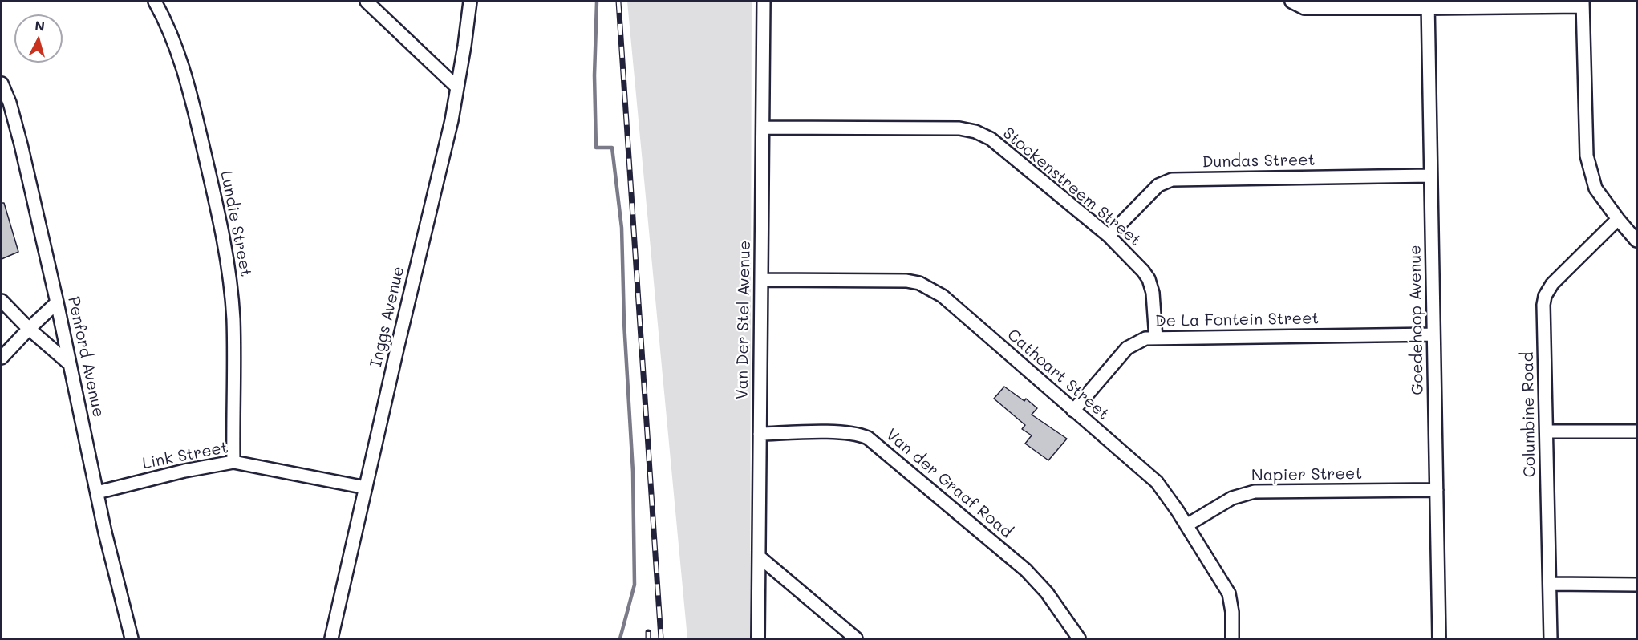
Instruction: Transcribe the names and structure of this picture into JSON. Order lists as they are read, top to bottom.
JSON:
{
  "streets": {
    "street": [
      "Dundas Street",
      "Stockenstreem Street",
      "Lundie Street",
      "Inggs Avenue",
      "Van Der Stel Avenue",
      "De La Fontein Street",
      "Goedehoop Avenue",
      "Penford Avenue",
      "Cathcart Street",
      "Columbine Road",
      "Link Street",
      "Napier Street",
      "Van der Graaf Road"
    ]
  },
  "crossings": [
    ["Dundas Street", "Stockenstreem Street"],
    ["Dundas Street", "Goedehoop Avenue"],
    ["Stockenstreem Street", "Van Der Stel Avenue"],
    ["Stockenstreem Street", "De La Fontein Street"],
    ["Lundie Street", "Link Street"],
    ["Inggs Avenue", "Link Street"],
    ["Van Der Stel Avenue", "Cathcart Street"],
    ["Van Der Stel Avenue", "Van der Graaf Road"],
    ["De La Fontein Street", "Goedehoop Avenue"],
    ["De La Fontein Street", "Cathcart Street"],
    ["Goedehoop Avenue", "Napier Street"],
    ["Penford Avenue", "Link Street"],
    ["Cathcart Street", "Napier Street"]
  ],
  "north": "top"
}
